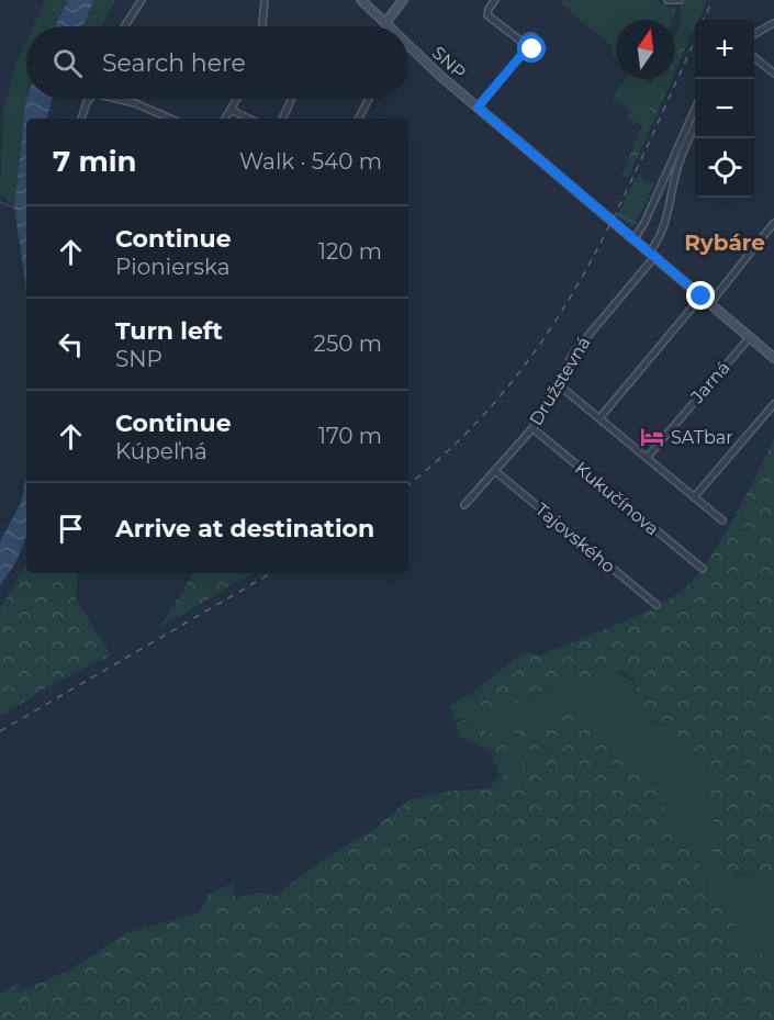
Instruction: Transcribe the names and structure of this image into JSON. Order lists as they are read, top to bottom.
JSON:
{
  "streets": {
    "street": [
      "SNP",
      "Družstevná",
      "Jarná",
      "Kukučínova",
      "Tajovského"
    ]
  },
  "crossings": [
    ["SNP", "Družstevná"],
    ["SNP", "Jarná"],
    ["Družstevná", "Kukučínova"],
    ["Družstevná", "Tajovského"]
  ],
  "districts": ["Rybáre"],
  "places": {
    "hotel": ["SATbar"]
  },
  "north": "top",
  "page": {
    "map_buttons": ["+", "−"],
    "search": "Search here",
    "heading": ["7 min", "Walk · 540 m"],
    "list": [
      ["Continue", "Pionierska", "120 m"],
      ["Turn left", "SNP", "250 m"],
      ["Continue", "Kúpeľná", "170 m"],
      "Arrive at destination"
    ]
  }
}
